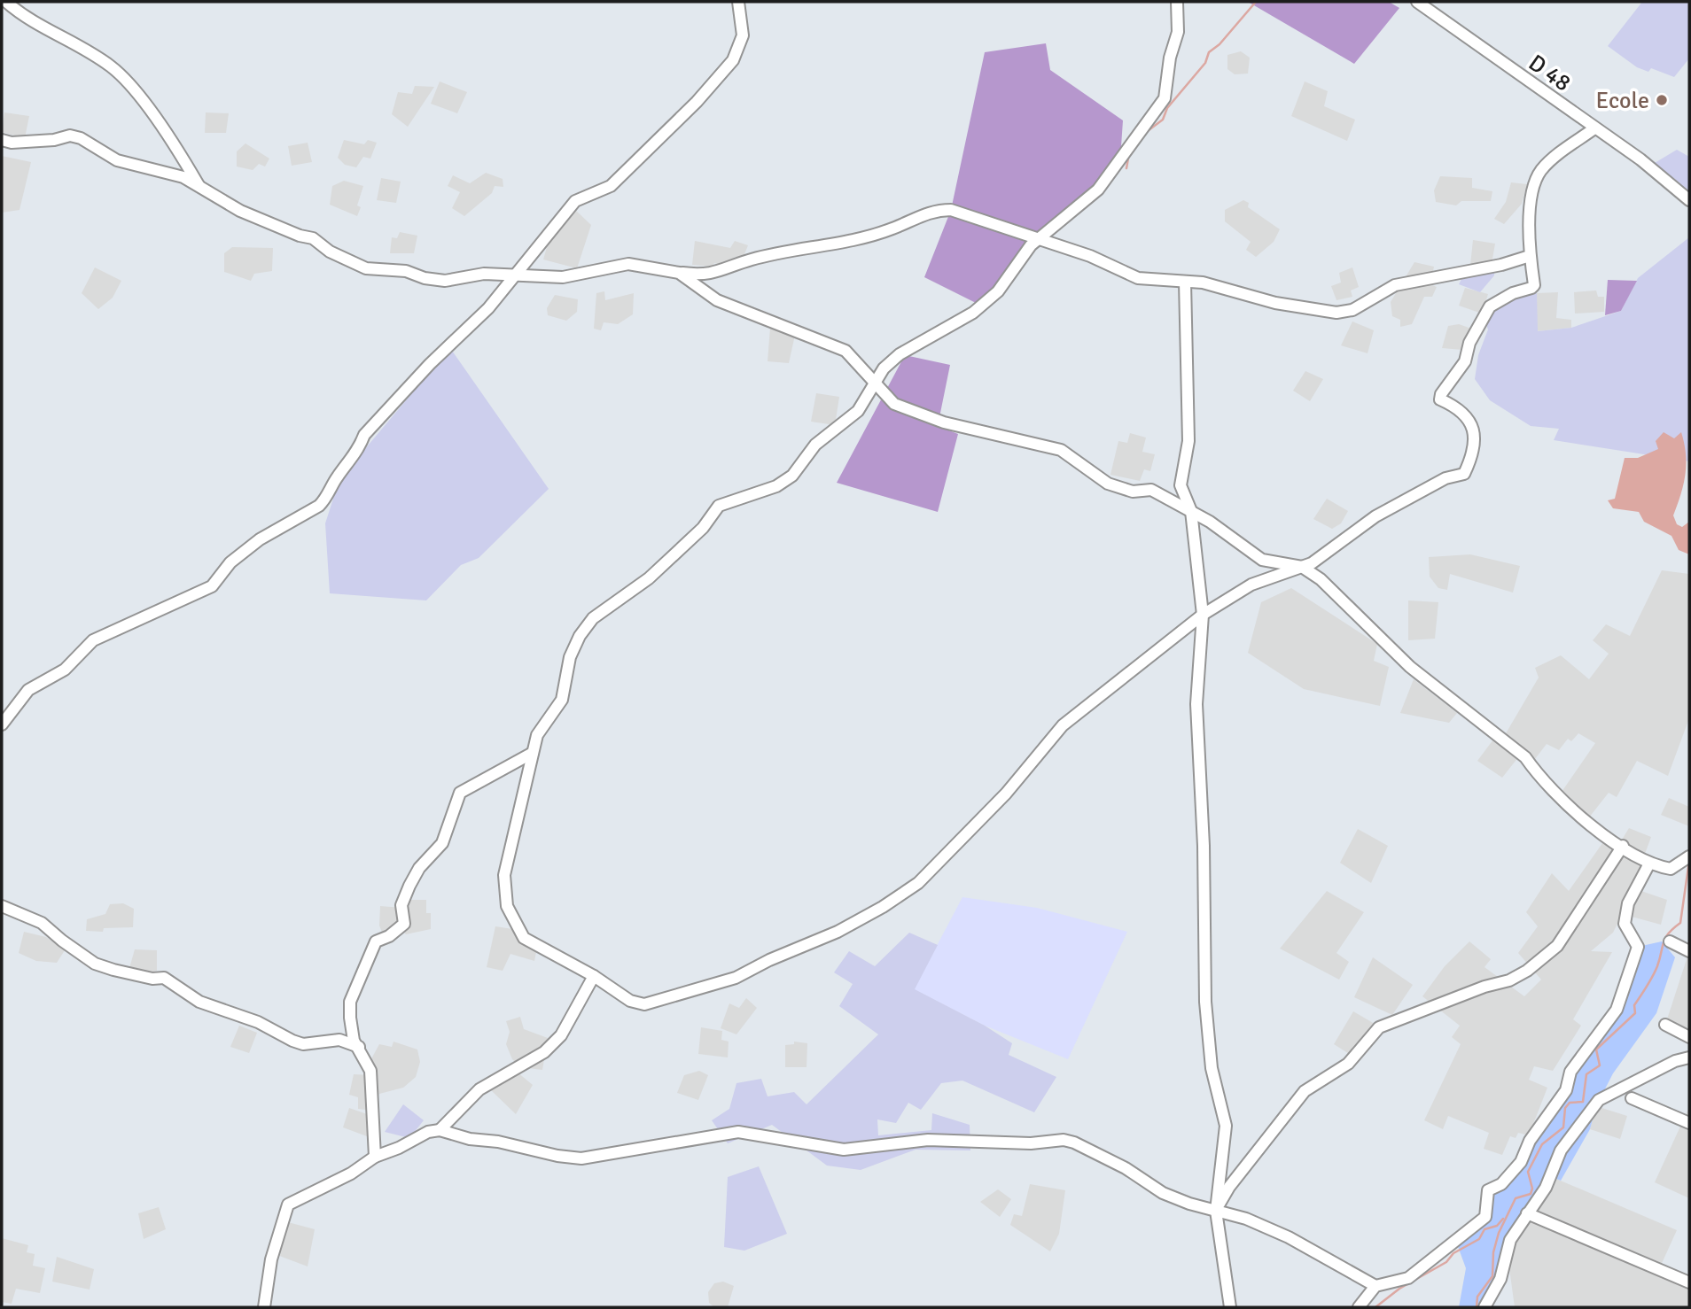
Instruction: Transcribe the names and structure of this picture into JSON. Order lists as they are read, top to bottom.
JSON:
{
  "streets": {
    "street": ["D 48"]
  },
  "places": ["Ecole"]
}
